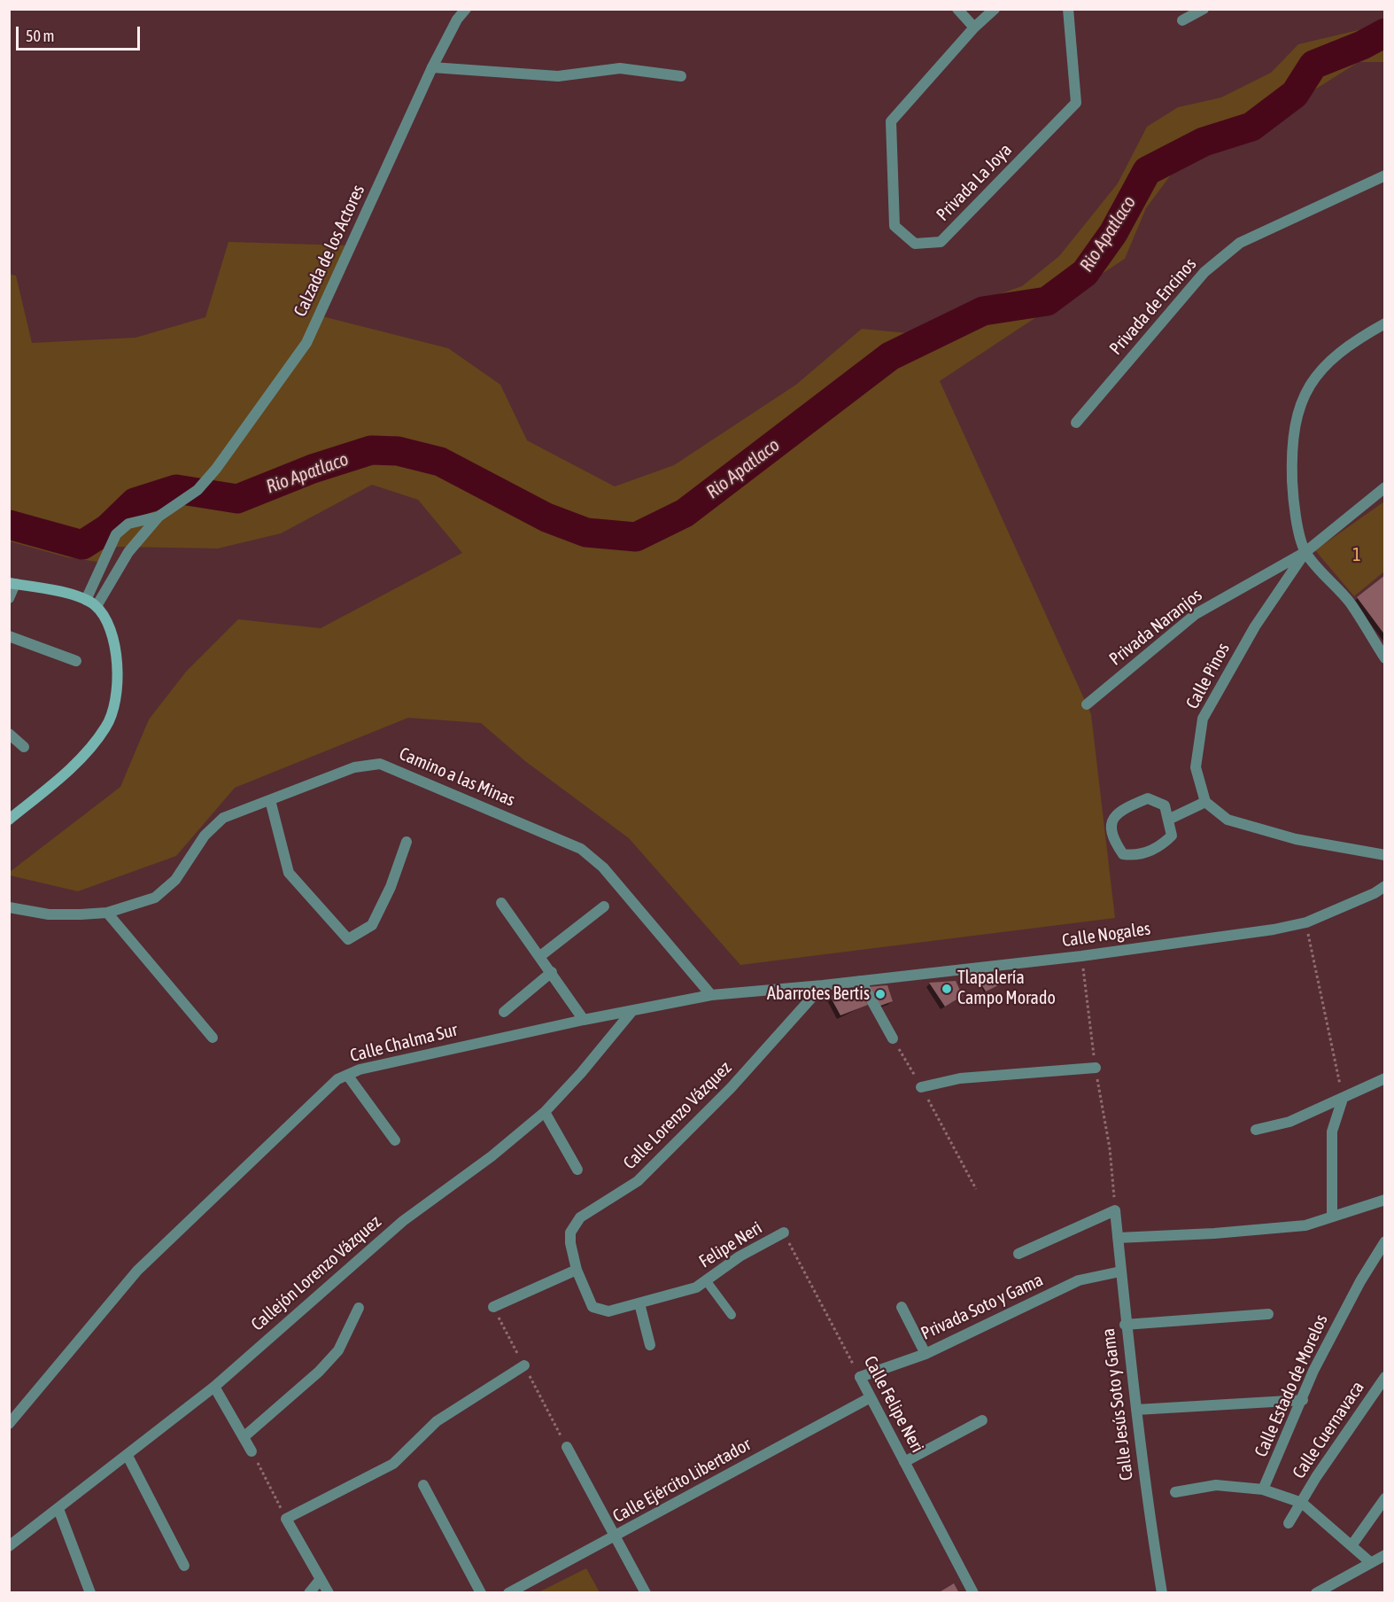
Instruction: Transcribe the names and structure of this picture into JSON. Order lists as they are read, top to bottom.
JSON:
{
  "streets": {
    "street": [
      "Privada La Joya",
      "Calzada de los Actores",
      "Privada de Encinos",
      "Privada Naranjos",
      "Calle Pinos",
      "Camino a las Minas",
      "Calle Nogales",
      "Calle Chalma Sur",
      "Calle Lorenzo Vázquez",
      "Felipe Neri",
      "Callejón Lorenzo Vázquez",
      "Privada Soto y Gama",
      "Calle Estado de Morelos",
      "Calle Felipe Neri",
      "Calle Jesús Soto y Gama",
      "Calle Cuernavaca",
      "Calle Ejército Libertador"
    ]
  },
  "crossings": [
    ["Privada Naranjos", "Calle Pinos"],
    ["Camino a las Minas", "Calle Chalma Sur"],
    ["Calle Nogales", "Calle Chalma Sur"],
    ["Calle Nogales", "Calle Lorenzo Vázquez"],
    ["Calle Chalma Sur", "Calle Lorenzo Vázquez"],
    ["Calle Chalma Sur", "Callejón Lorenzo Vázquez"],
    ["Calle Lorenzo Vázquez", "Felipe Neri"],
    ["Felipe Neri", "Calle Felipe Neri"],
    ["Privada Soto y Gama", "Calle Felipe Neri"],
    ["Privada Soto y Gama", "Calle Jesús Soto y Gama"],
    ["Calle Felipe Neri", "Calle Ejército Libertador"]
  ],
  "water": ["Rio Apatlaco"],
  "parks": ["1"],
  "places": ["Tlapalería Campo Morado", "Abarrotes Bertis"],
  "scale_bar": "50 m"
}
